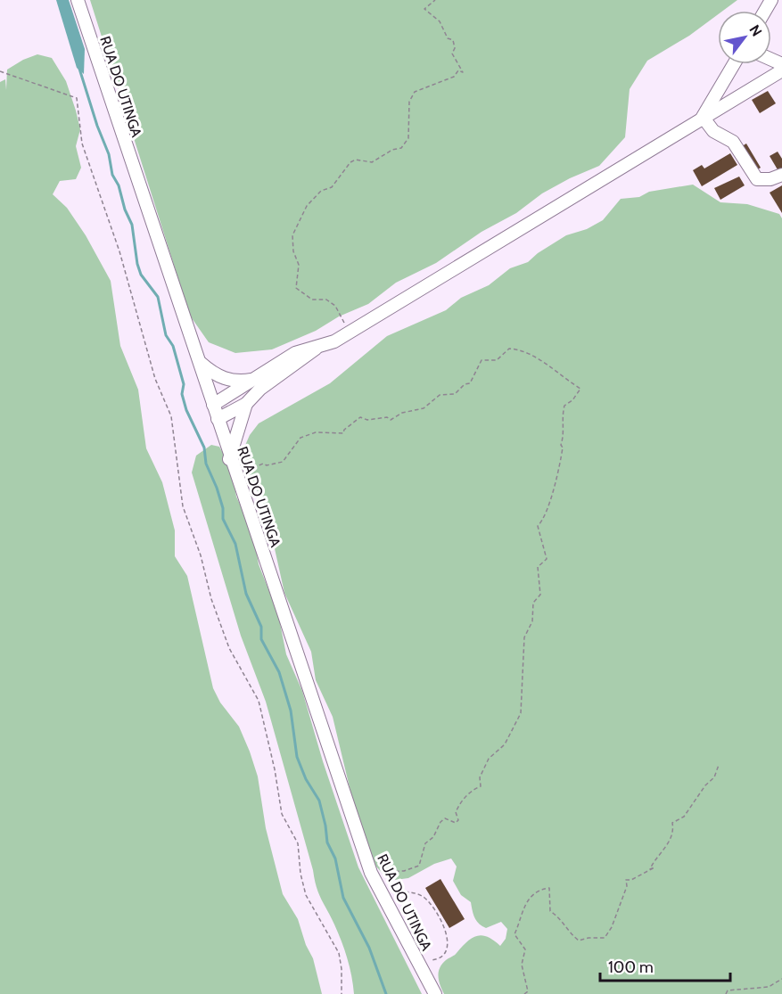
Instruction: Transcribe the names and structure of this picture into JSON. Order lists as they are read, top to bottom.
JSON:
{
  "streets": {
    "street": ["RUA DO UTINGA"]
  },
  "scale_bar": "100 m",
  "north": "top right"
}
